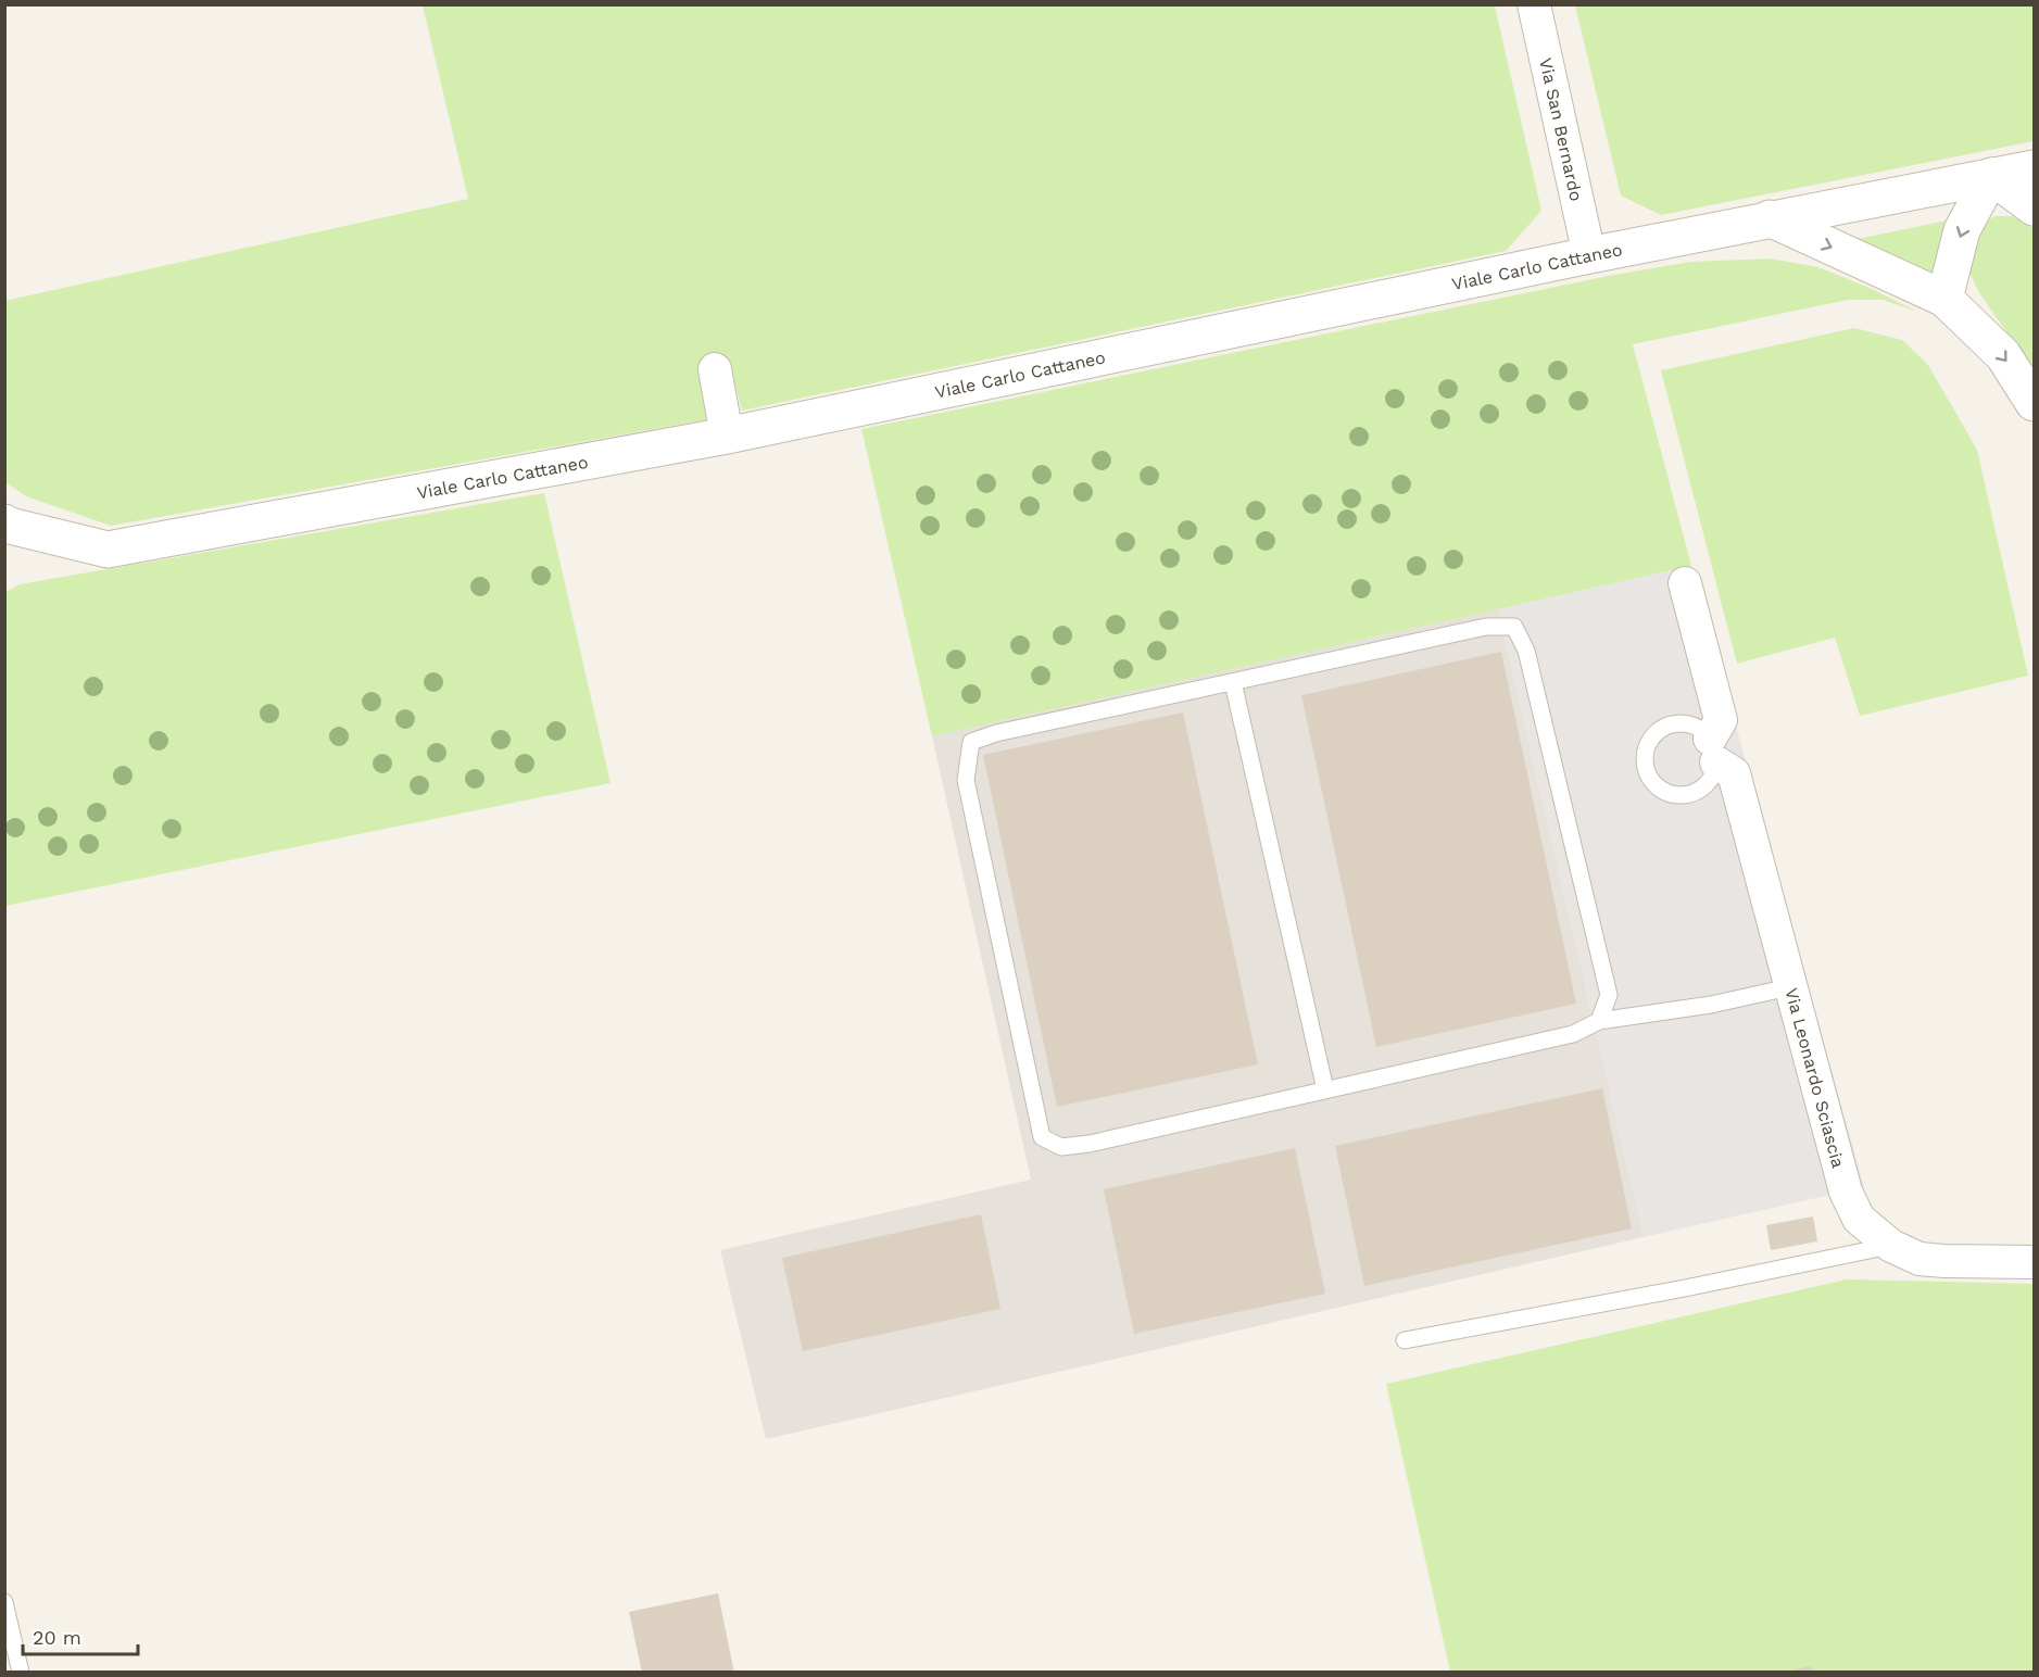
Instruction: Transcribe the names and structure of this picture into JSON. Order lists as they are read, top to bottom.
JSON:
{
  "streets": {
    "street": ["Via San Bernardo", "Viale Carlo Cattaneo", "Via Leonardo Sciascia"]
  },
  "crossings": [
    ["Via San Bernardo", "Viale Carlo Cattaneo"]
  ],
  "scale_bar": "20 m"
}
